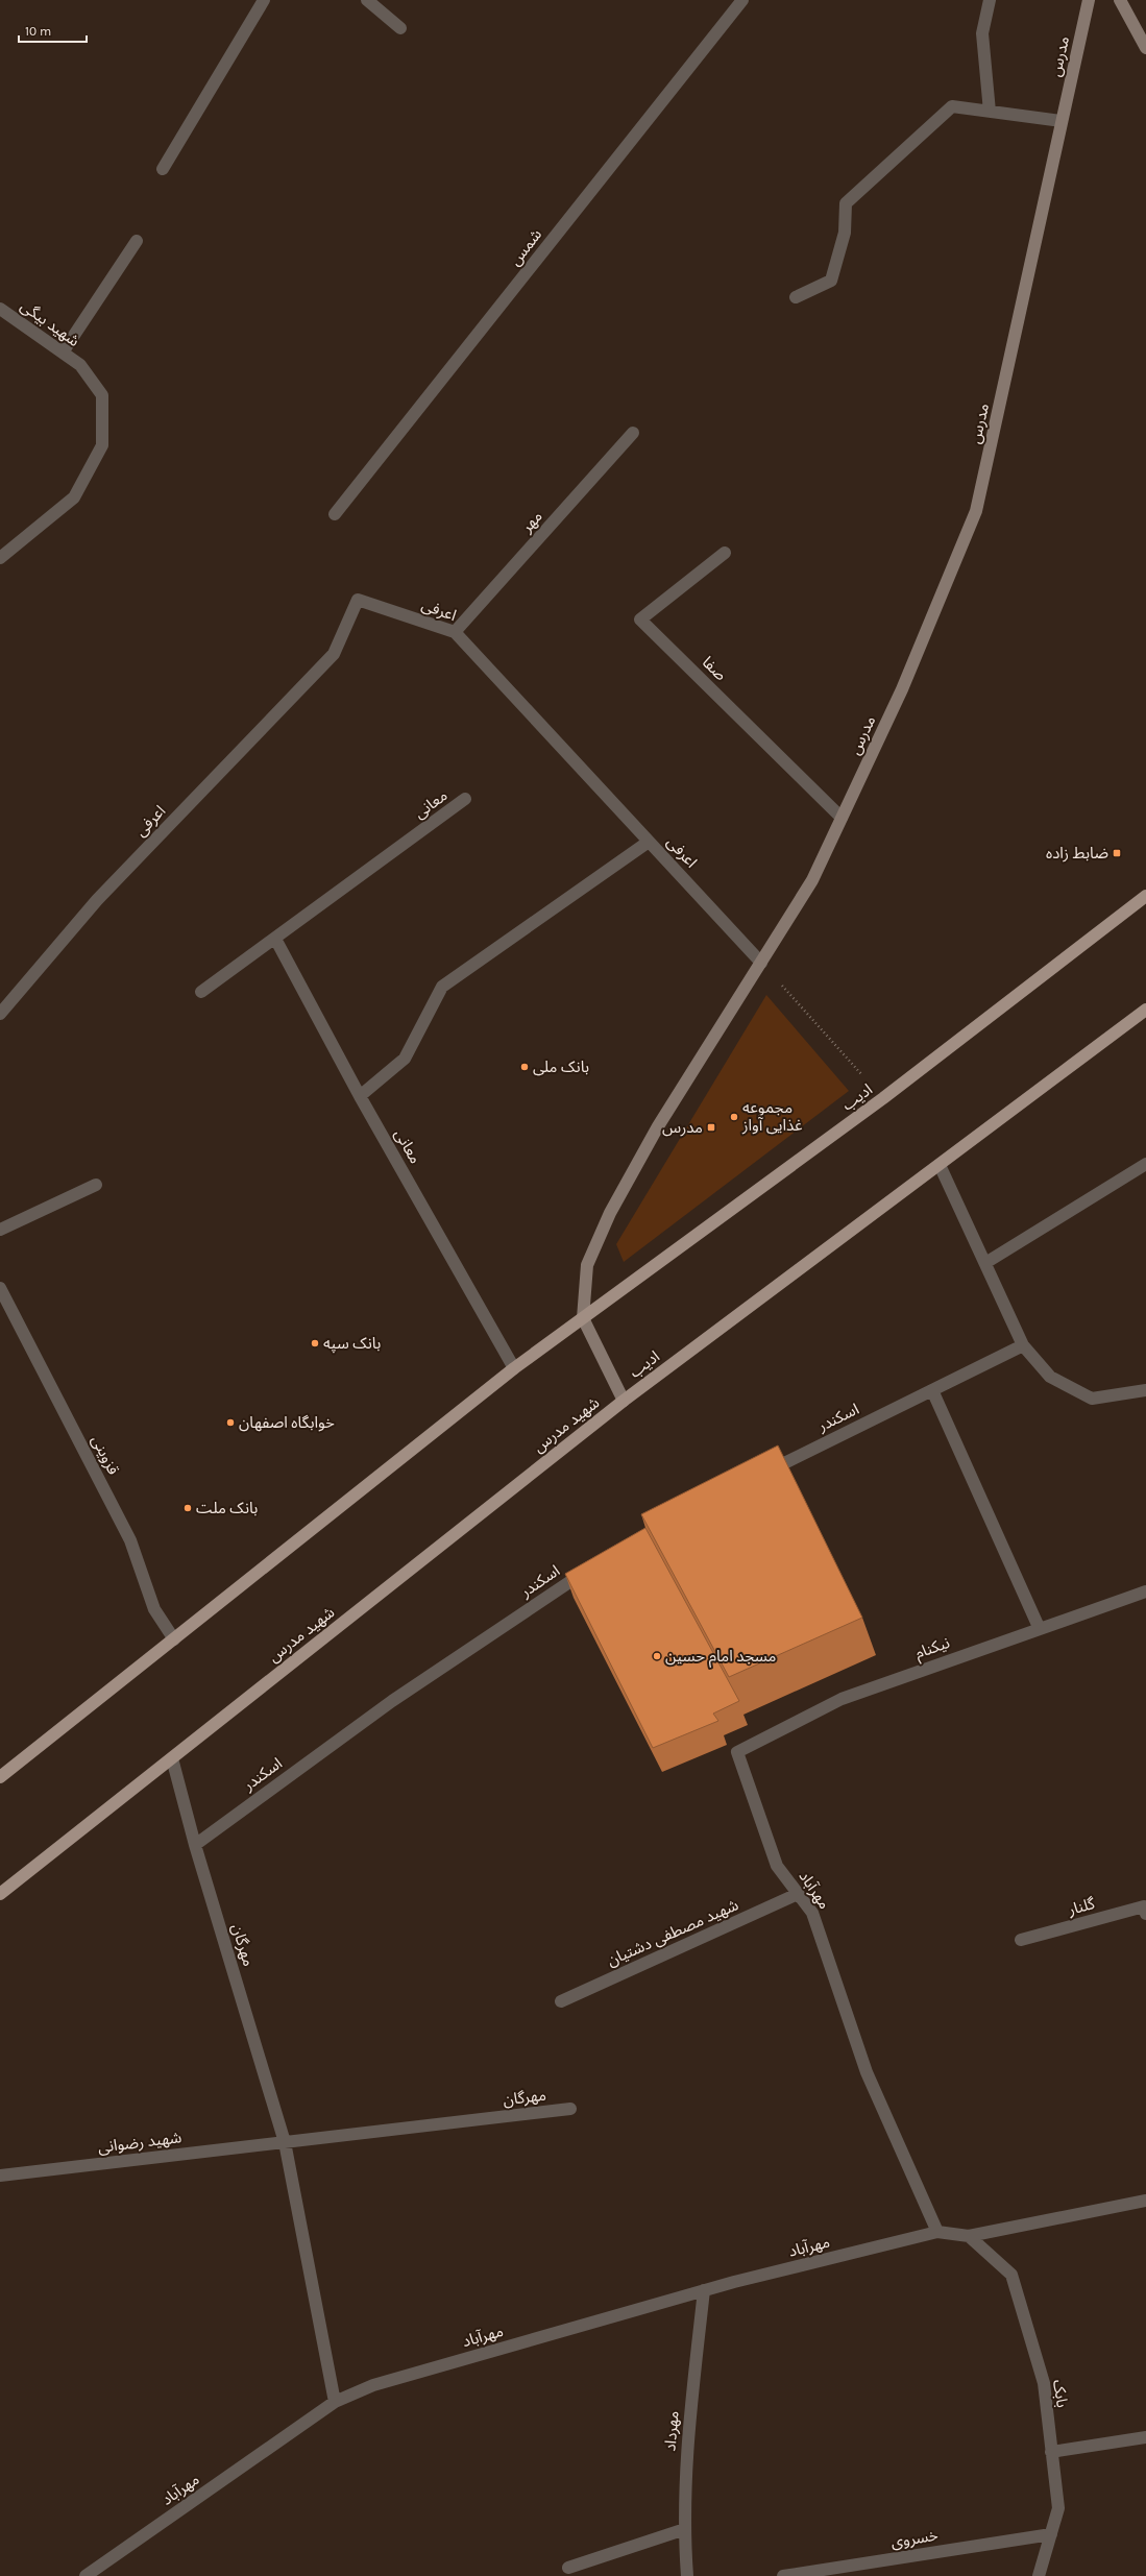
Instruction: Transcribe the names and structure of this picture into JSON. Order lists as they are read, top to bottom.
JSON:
{
  "streets": {
    "main road": ["مدرس", "ادیب", "شهید مدرس"],
    "street": [
      "شمس",
      "شهید بیگی",
      "مهر",
      "اعرفی",
      "صفا",
      "معانی",
      "اسکندر",
      "قزوینی",
      "نیکنام",
      "مهرآباد",
      "گلنار",
      "شهید مصطفی دشتیان",
      "مهرگان",
      "شهید رضوانی",
      "بابک",
      "مهرداد",
      "خسروی"
    ]
  },
  "crossings": [
    ["مدرس", "اعرفی"],
    ["مدرس", "صفا"],
    ["مدرس", "ادیب"],
    ["مهر", "اعرفی"],
    ["ادیب", "شهید مدرس"],
    ["اسکندر", "مهرگان"],
    ["شهید مدرس", "مهرگان"],
    ["نیکنام", "مهرآباد"],
    ["مهرآباد", "شهید مصطفی دشتیان"],
    ["مهرآباد", "مهرگان"],
    ["مهرآباد", "بابک"],
    ["مهرآباد", "مهرداد"],
    ["مهرگان", "شهید رضوانی"],
    ["بابک", "خسروی"]
  ],
  "places": {
    "transit": ["ضابط زاده", "مدرس"],
    "other": [
      "بانک ملی",
      "مجموعه غذایی آواز",
      "بانک سپه",
      "خوابگاه اصفهان",
      "بانک ملت",
      "مسجد امام حسین"
    ]
  },
  "scale_bar": "10 m"
}
